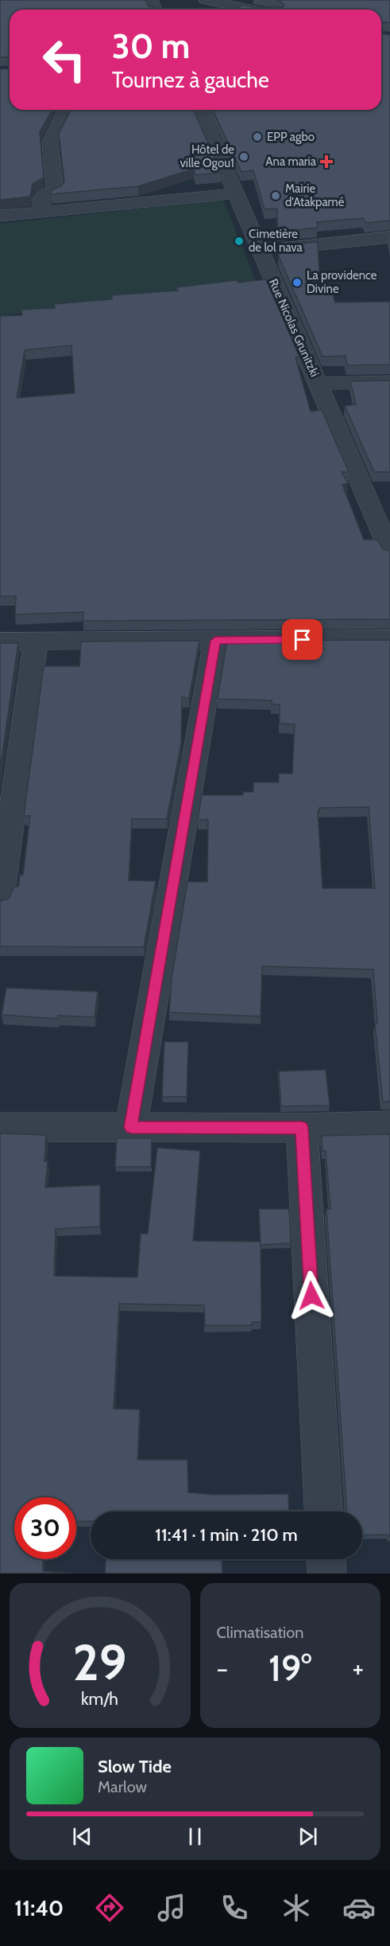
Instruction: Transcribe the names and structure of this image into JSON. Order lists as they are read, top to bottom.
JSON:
{
  "streets": {
    "street": ["Rue Nicolas Grunitzki"]
  },
  "places": {
    "other": [
      "EPP agbo",
      "Hôtel de ville Ogou1",
      "Mairie d'Atakpamé",
      "Cimetière de lol nava",
      "La providence Divine"
    ],
    "health": ["Ana maria"]
  },
  "page": {
    "turn": ["30 m", "Tournez à gauche"],
    "limit": "30",
    "trip": "11:41 · 1 min · 210 m",
    "tile": "Climatisation",
    "heat": ["−", "19°", "+"],
    "song": ["Slow Tide", "Marlow"],
    "tabs": "11:40",
    "gauge": ["29", "km/h"]
  }
}
